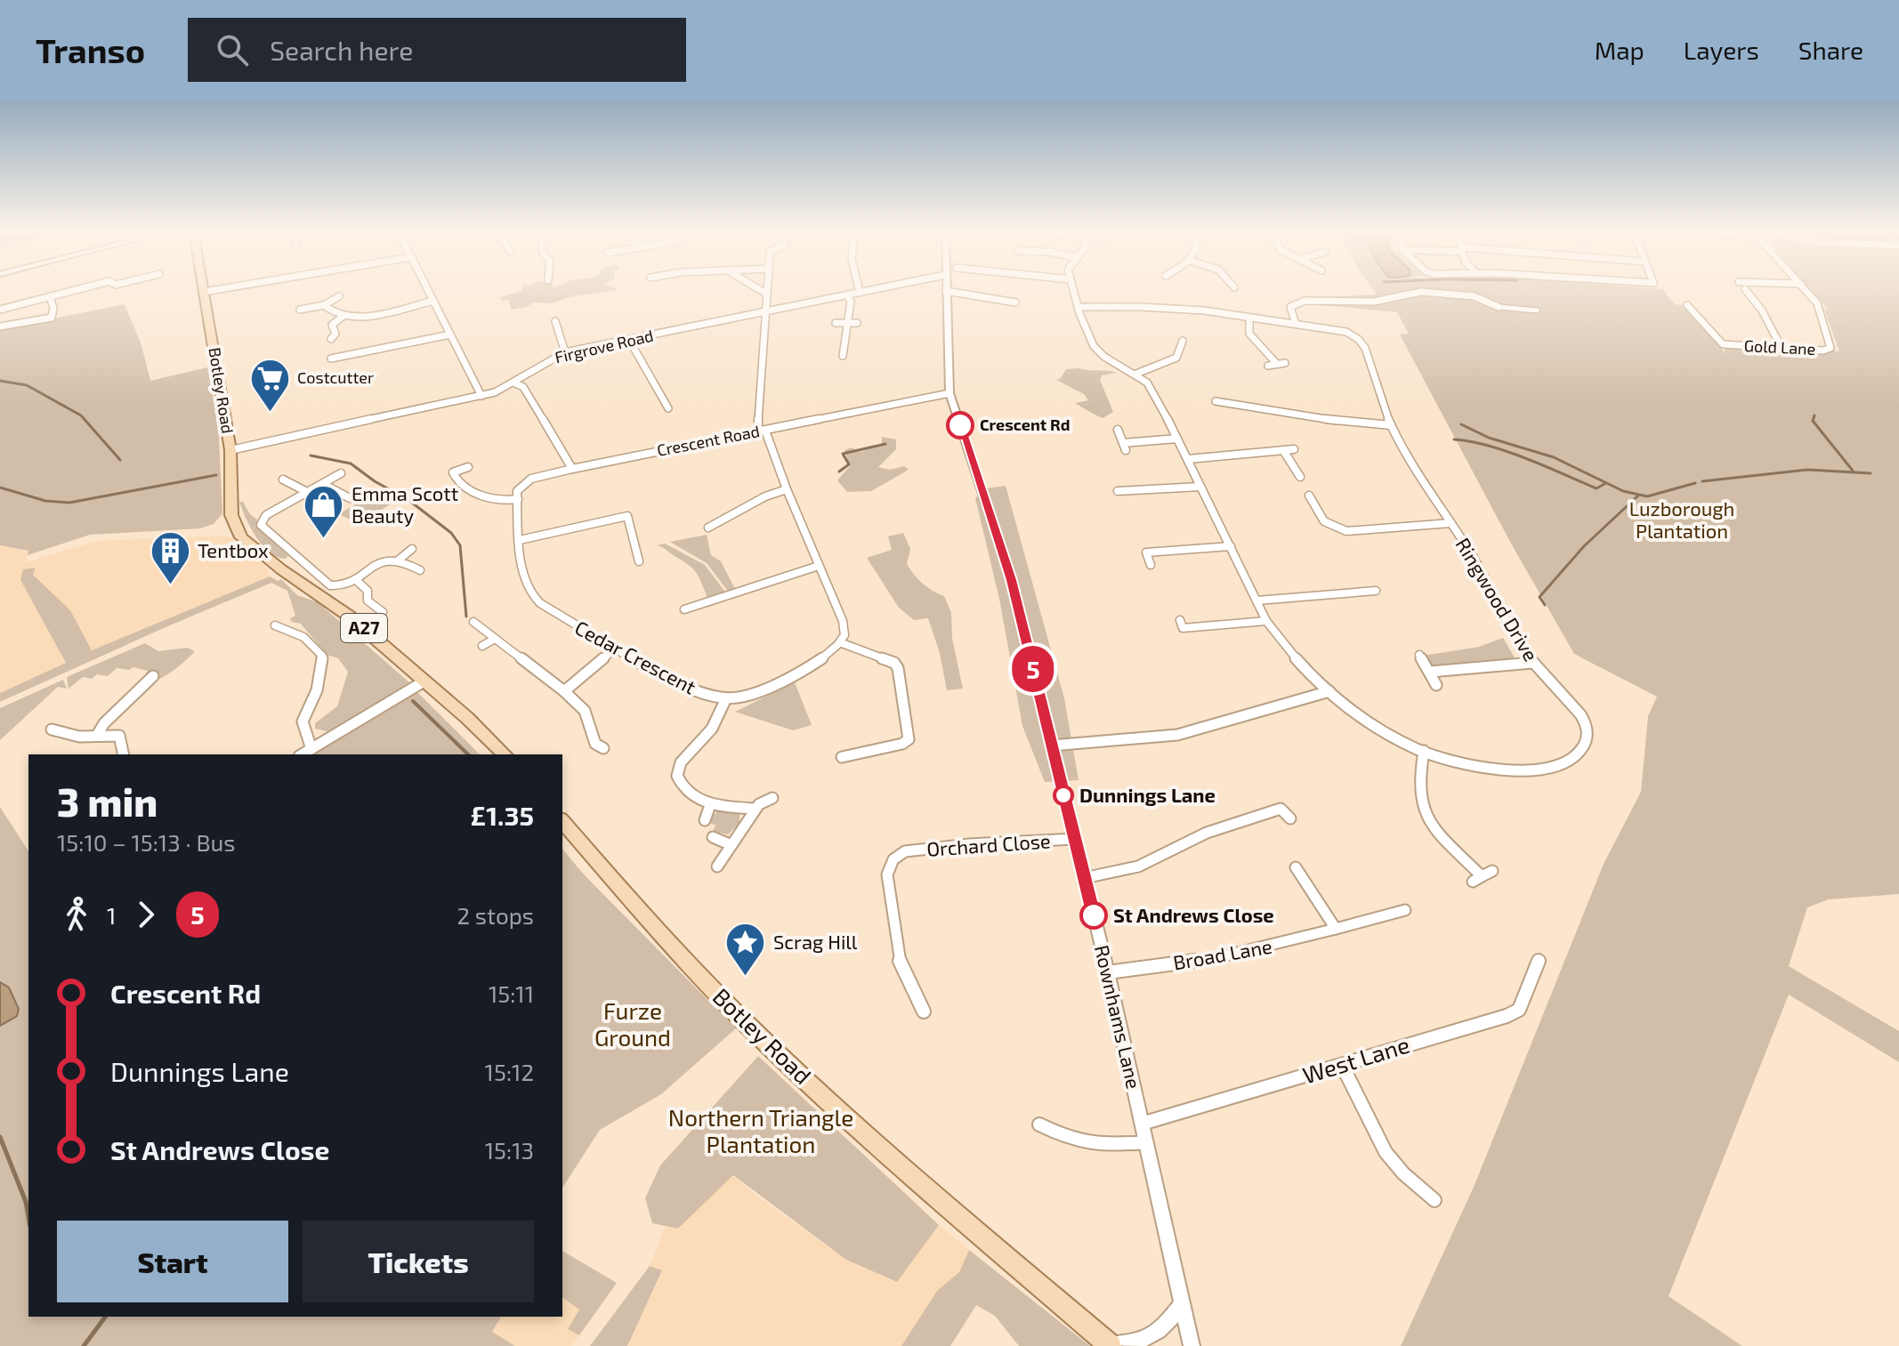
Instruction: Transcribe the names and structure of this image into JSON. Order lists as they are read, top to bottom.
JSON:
{
  "streets": {
    "main road": ["Botley Road", "A27"],
    "street": [
      "Firgrove Road",
      "Gold Lane",
      "Crescent Road",
      "Ringwood Drive",
      "Cedar Crescent",
      "Orchard Close",
      "Broad Lane",
      "Rownhams Lane",
      "West Lane"
    ]
  },
  "crossings": [
    ["Firgrove Road", "Botley Road"],
    ["Botley Road", "A27"],
    ["Crescent Road", "Rownhams Lane"],
    ["Orchard Close", "Rownhams Lane"],
    ["Broad Lane", "Rownhams Lane"],
    ["Rownhams Lane", "West Lane"]
  ],
  "parks": ["Luzborough Plantation", "Furze Ground", "Northern Triangle Plantation"],
  "places": {
    "supermarket": ["Costcutter"],
    "other": ["Crescent Rd", "Dunnings Lane", "St Andrews Close"],
    "shop": ["Emma Scott Beauty"],
    "building": ["Tentbox"],
    "place": ["Scrag Hill"]
  },
  "lines": ["bus line 5"],
  "page": {
    "header": "Transo",
    "search": "Search here",
    "nav": ["Map", "Layers", "Share"],
    "on_map": "5",
    "heading": ["3 min", "15:10 – 15:13 · Bus", "£1.35"],
    "legs": ["1", "5", "2 stops"],
    "list": [
      {
        "name": "Crescent Rd",
        "value": "15:11"
      },
      {
        "name": "Dunnings Lane",
        "value": "15:12"
      },
      {
        "name": "St Andrews Close",
        "value": "15:13"
      }
    ],
    "buttons": ["Start", "Tickets"]
  }
}
